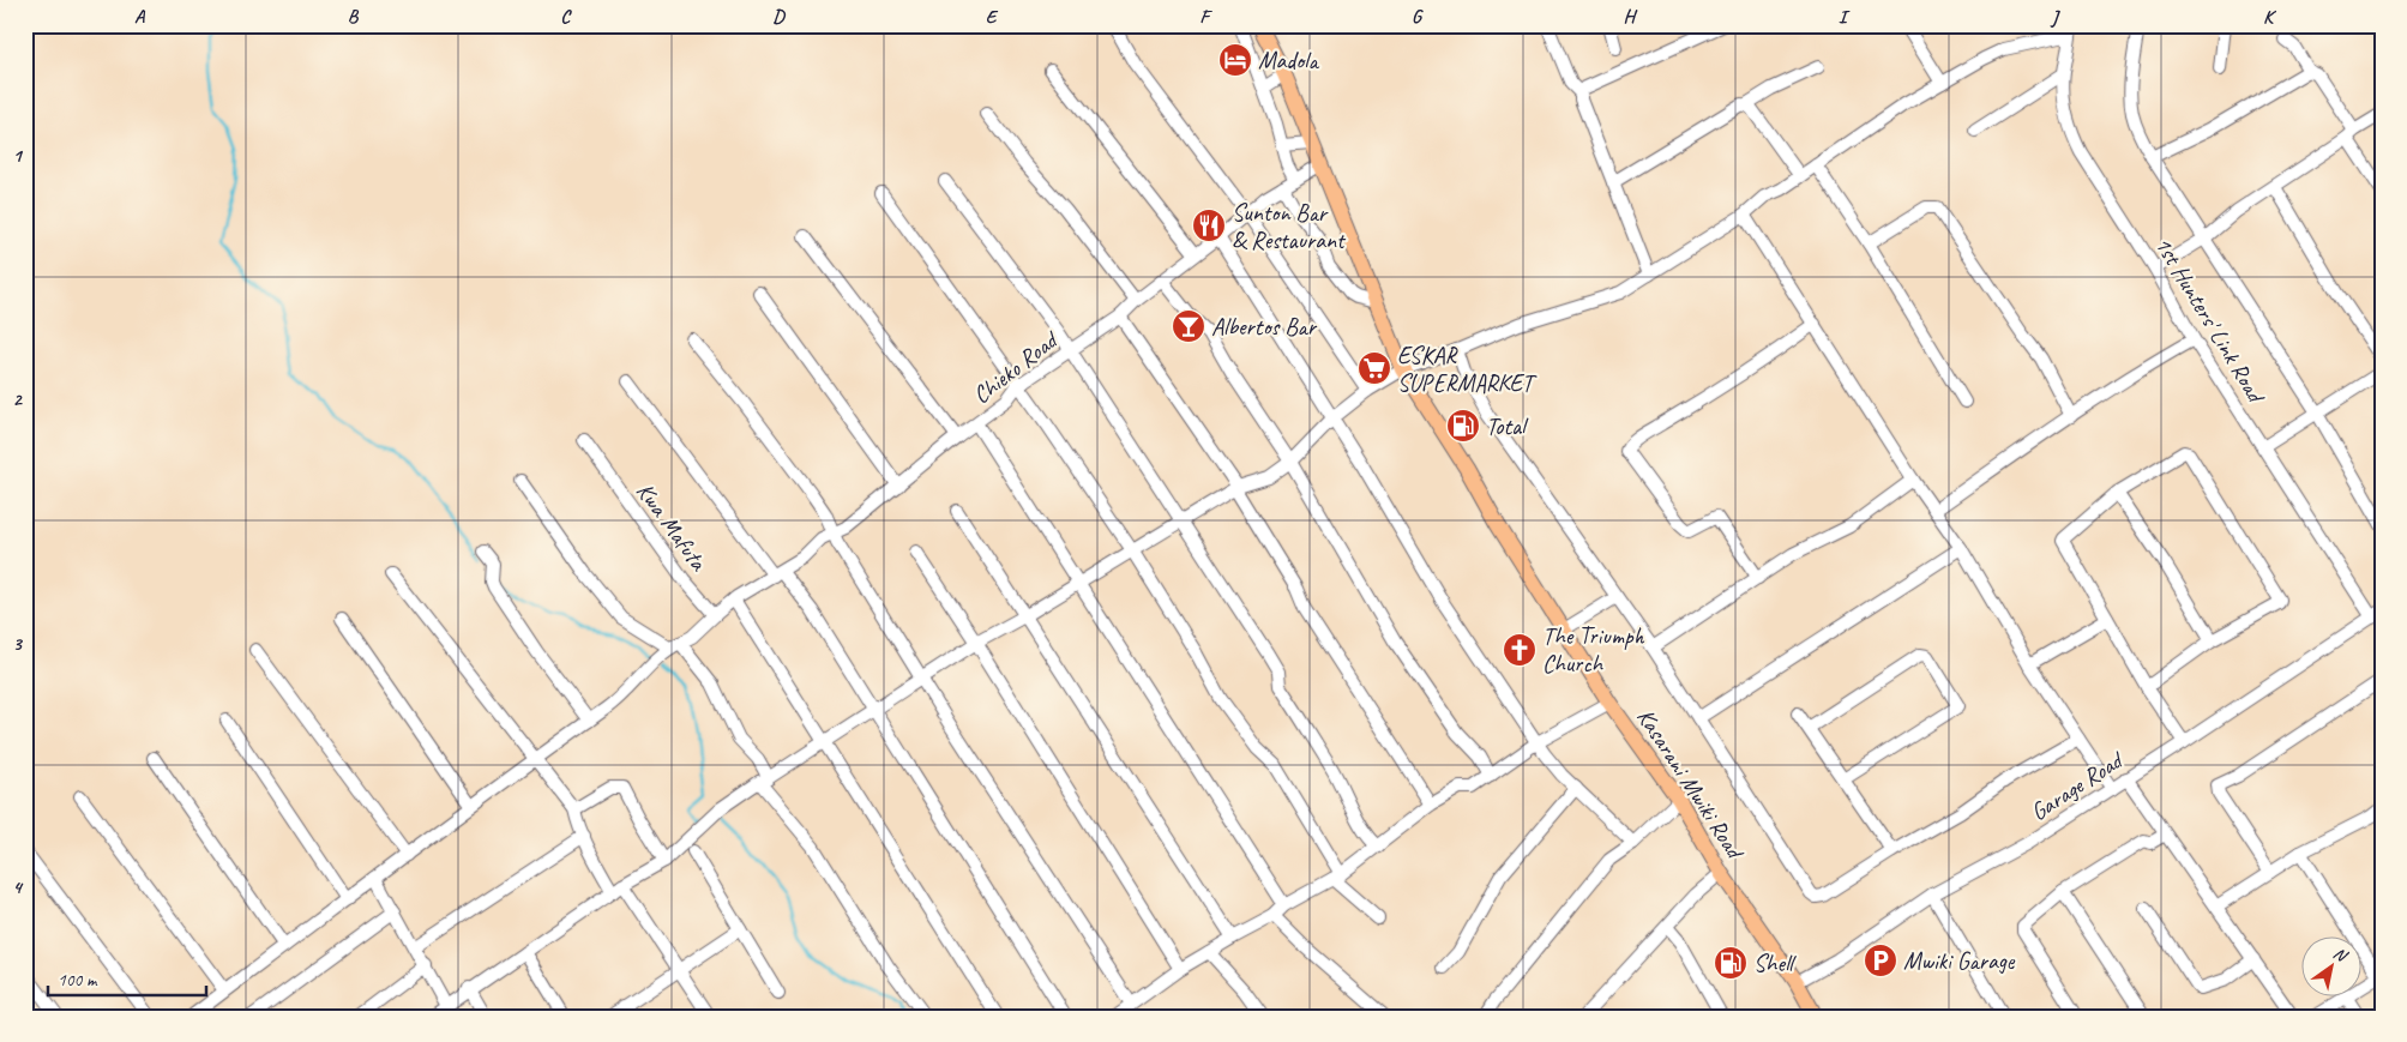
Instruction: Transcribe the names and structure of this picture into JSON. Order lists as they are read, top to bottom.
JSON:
{
  "streets": {
    "main road": ["Kasarani Mwiki Road"],
    "street": [
      "1st Hunters' Link Road",
      "Chieko Road",
      "Kwa Mafuta",
      "Garage Road"
    ]
  },
  "crossings": [
    ["1st Hunters' Link Road", "Garage Road"],
    ["Chieko Road", "Kasarani Mwiki Road"],
    ["Kasarani Mwiki Road", "Garage Road"]
  ],
  "places": {
    "hotel": ["Madola"],
    "restaurant": ["Sunton Bar & Restaurant"],
    "bar": ["Albertos Bar"],
    "supermarket": ["ESKAR SUPERMARKET"],
    "fuel station": ["Total", "Shell"],
    "church": ["The Triumph Church"],
    "parking": ["Mwiki Garage"]
  },
  "scale_bar": "100 m",
  "north": "top right",
  "grid": {
    "columns": [
      "A",
      "B",
      "C",
      "D",
      "E",
      "F",
      "G",
      "H",
      "I",
      "J",
      "K"
    ],
    "rows": [
      "1",
      "2",
      "3",
      "4"
    ]
  }
}
